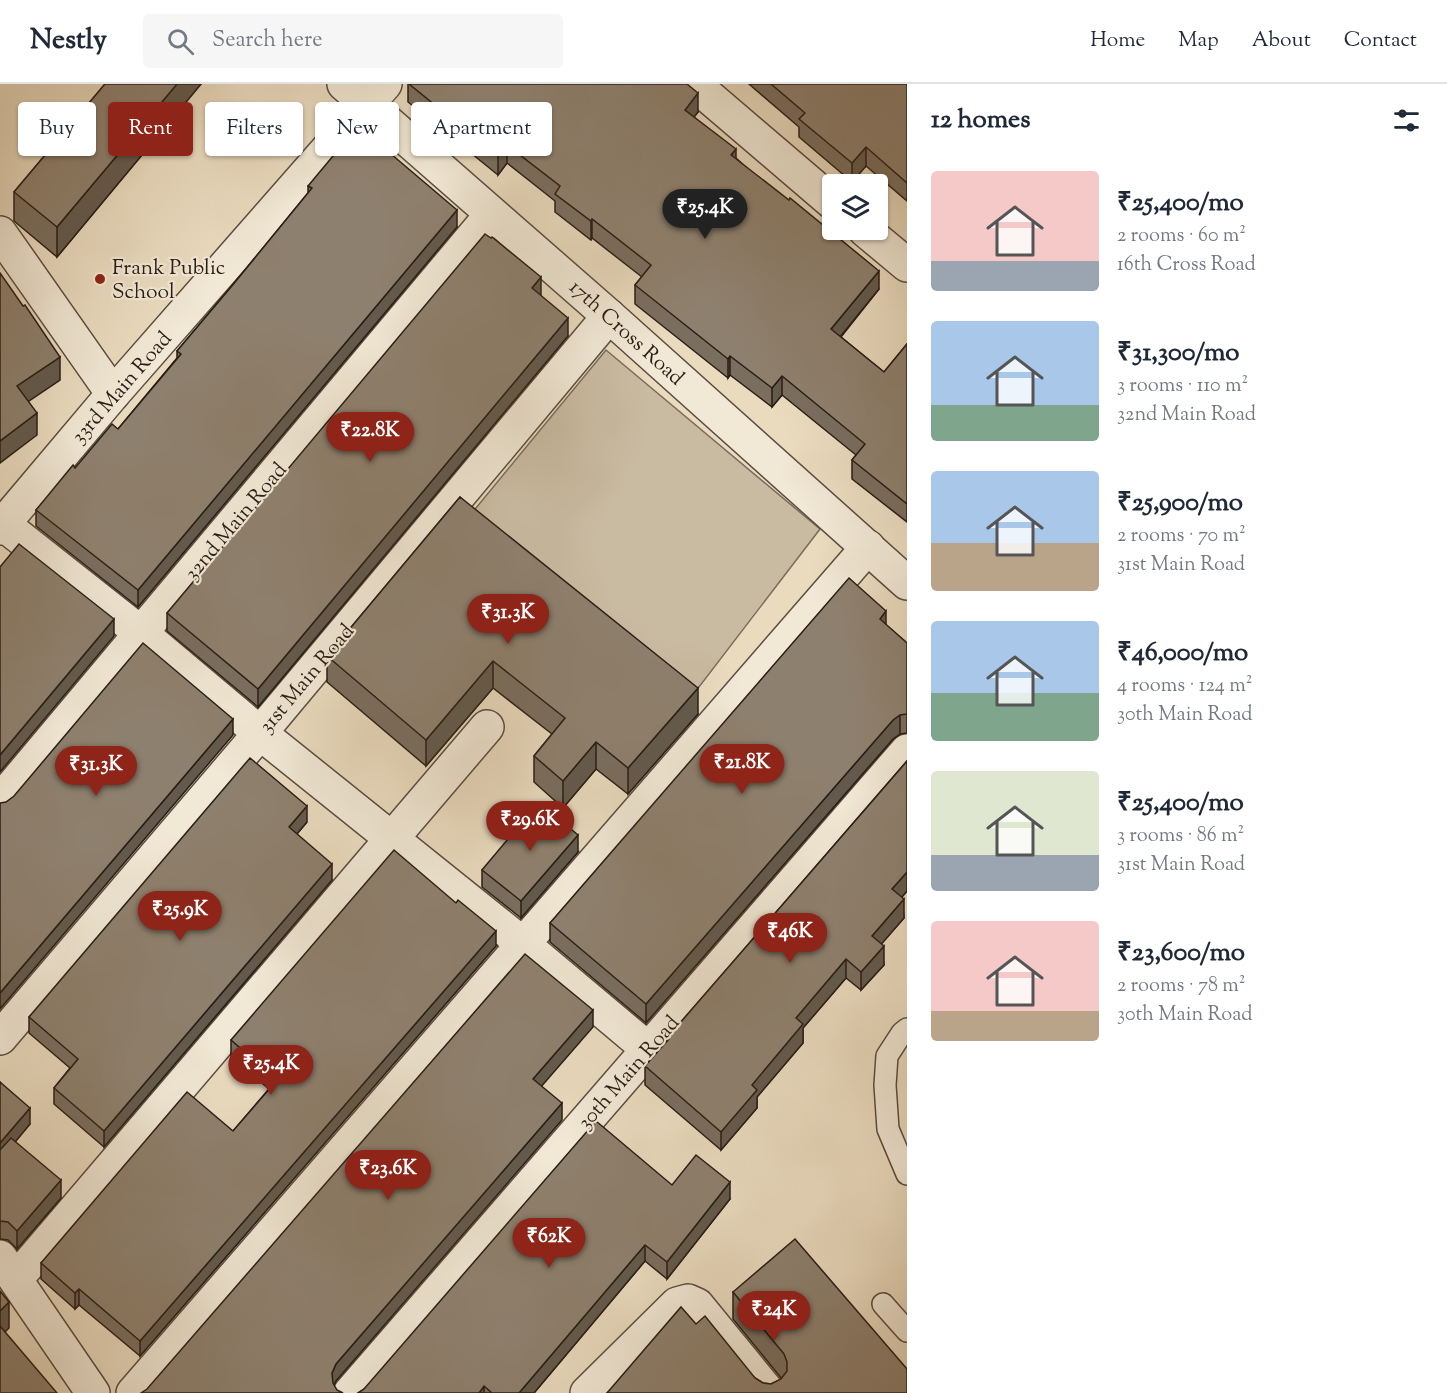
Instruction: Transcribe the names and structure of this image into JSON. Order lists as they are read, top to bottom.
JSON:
{
  "streets": {
    "street": [
      "17th Cross Road",
      "33rd Main Road",
      "32nd Main Road",
      "31st Main Road",
      "30th Main Road"
    ]
  },
  "crossings": [
    ["17th Cross Road", "33rd Main Road"],
    ["17th Cross Road", "32nd Main Road"],
    ["17th Cross Road", "31st Main Road"]
  ],
  "places": ["Frank Public School"],
  "page": {
    "header": "Nestly",
    "search": "Search here",
    "nav": [
      "Home",
      "Map",
      "About",
      "Contact"
    ],
    "heading": "12 homes",
    "chip": [
      "Buy",
      "Rent",
      "Filters",
      "New",
      "Apartment"
    ],
    "list": [
      {
        "name": "₹25,400/mo",
        "note": "2 rooms · 60 m² · 16th Cross Road"
      },
      {
        "name": "₹31,300/mo",
        "note": "3 rooms · 110 m² · 32nd Main Road"
      },
      {
        "name": "₹25,900/mo",
        "note": "2 rooms · 70 m² · 31st Main Road"
      },
      {
        "name": "₹46,000/mo",
        "note": "4 rooms · 124 m² · 30th Main Road"
      },
      {
        "name": "₹25,400/mo",
        "note": "3 rooms · 86 m² · 31st Main Road"
      },
      {
        "name": "₹23,600/mo",
        "note": "2 rooms · 78 m² · 30th Main Road"
      }
    ],
    "price": [
      "₹25.4K",
      "₹22.8K",
      "₹31.3K",
      "₹21.8K",
      "₹31.3K",
      "₹29.6K",
      "₹25.9K",
      "₹46K",
      "₹25.4K",
      "₹23.6K",
      "₹62K",
      "₹24K"
    ]
  }
}
